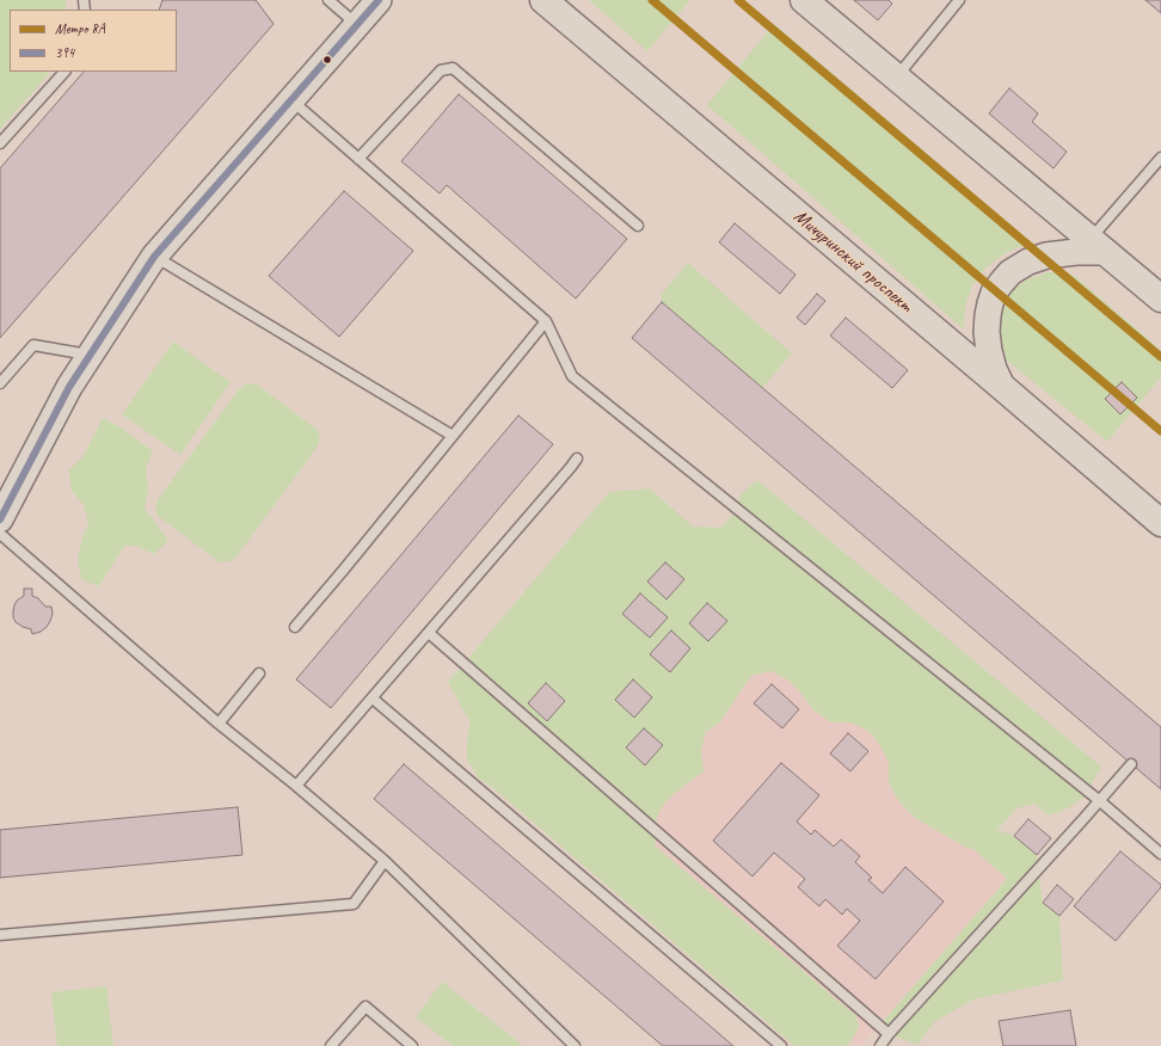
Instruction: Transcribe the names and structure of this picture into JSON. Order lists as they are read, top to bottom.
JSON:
{
  "streets": {
    "main road": ["Мичуринский проспект"]
  },
  "lines": ["metro line 8А", "transit line 394"],
  "legend": ["Метро 8А", "394"]
}
